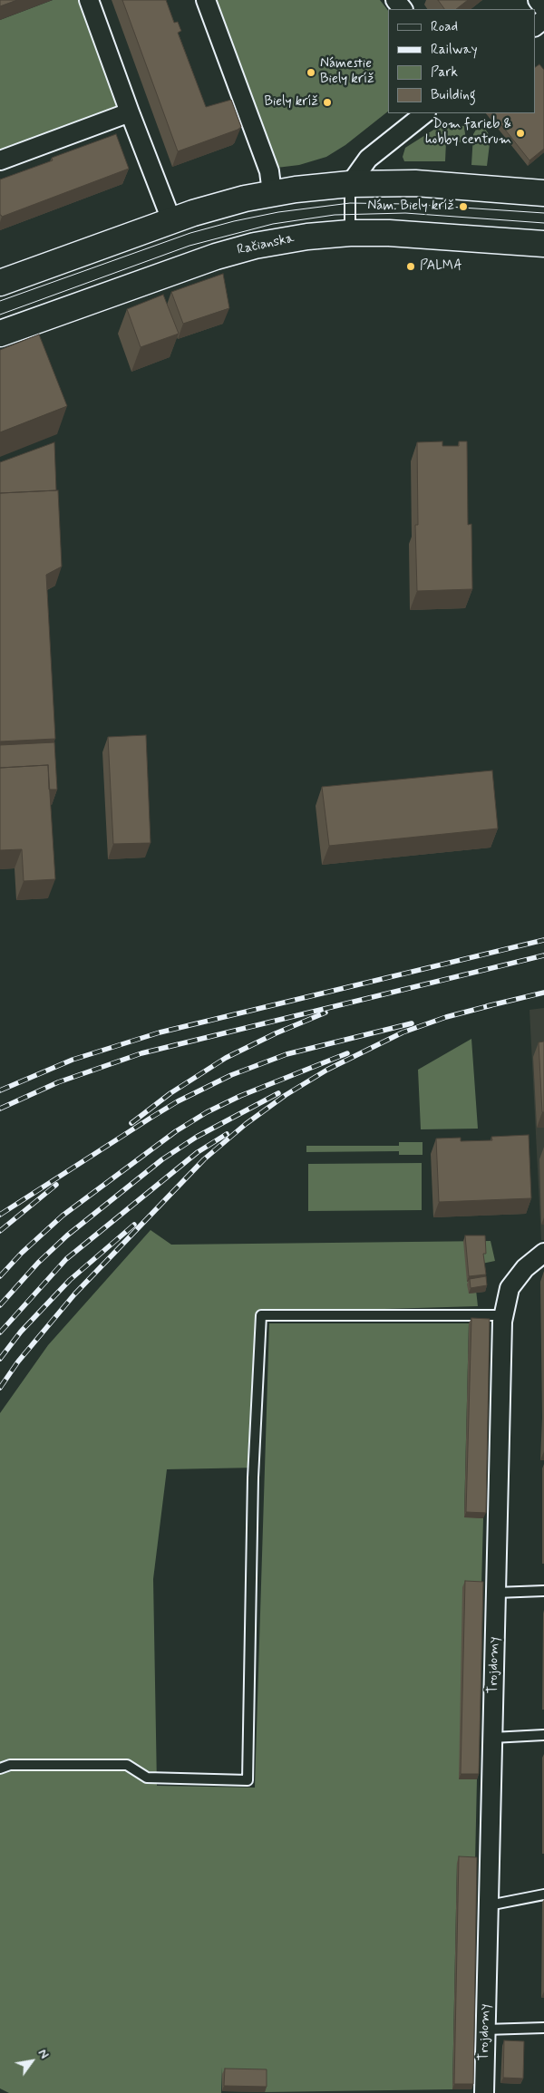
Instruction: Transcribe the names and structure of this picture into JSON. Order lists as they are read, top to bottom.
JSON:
{
  "streets": {
    "main road": ["Račianska"],
    "street": ["Trojdomy"]
  },
  "places": [
    "Námestie Biely kríž",
    "Biely kríž",
    "Dom farieb & hobby centrum",
    "Nám. Biely kríž",
    "PALMA"
  ],
  "legend": [
    "Road",
    "Railway",
    "Park",
    "Building"
  ],
  "north": "top right"
}
